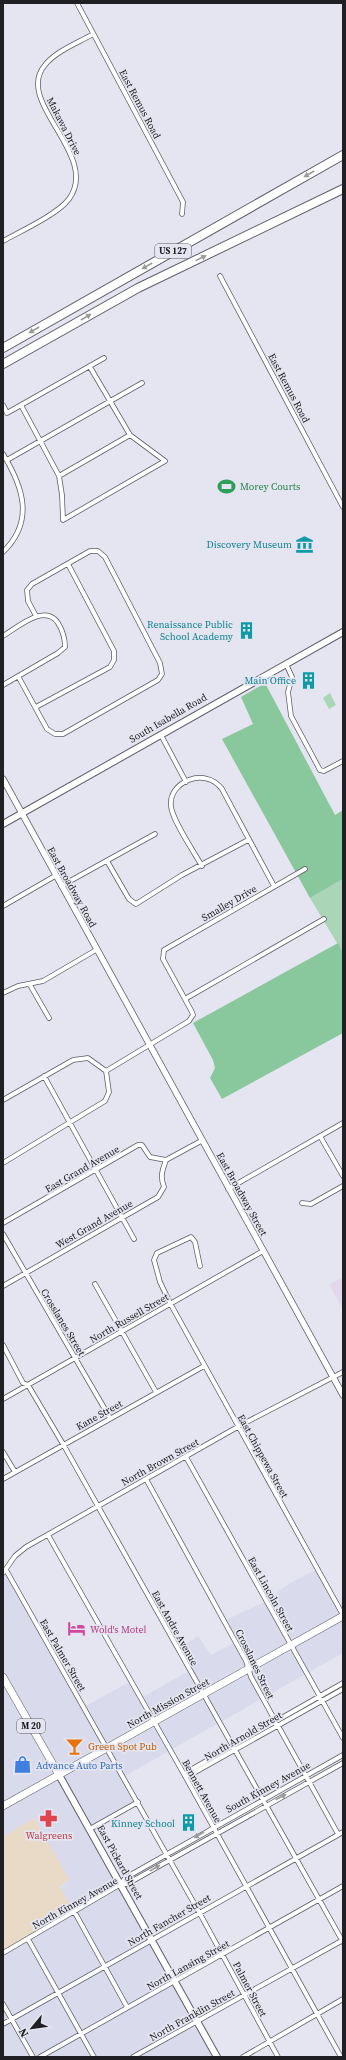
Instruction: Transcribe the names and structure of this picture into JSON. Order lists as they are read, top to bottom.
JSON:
{
  "streets": {
    "highway": ["US 127"],
    "main road": [
      "South Isabella Road",
      "North Mission Street",
      "M 20",
      "East Pickard Street"
    ],
    "street": [
      "East Remus Road",
      "Makawa Drive",
      "East Broadway Road",
      "Smalley Drive",
      "East Grand Avenue",
      "East Broadway Street",
      "West Grand Avenue",
      "North Russell Street",
      "Crosslanes Street",
      "Kane Street",
      "East Chippewa Street",
      "North Brown Street",
      "East Lincoln Street",
      "East Andre Avenue",
      "East Palmer Street",
      "North Arnold Street",
      "South Kinney Avenue",
      "Bennett Avenue",
      "North Kinney Avenue",
      "North Fancher Street",
      "North Lansing Street",
      "Palmer Street",
      "North Franklin Street"
    ]
  },
  "crossings": [
    ["East Remus Road", "Makawa Drive"],
    ["South Isabella Road", "East Broadway Road"],
    ["East Broadway Road", "East Broadway Street"],
    ["East Grand Avenue", "West Grand Avenue"],
    ["East Broadway Street", "North Russell Street"],
    ["East Broadway Street", "North Brown Street"],
    ["West Grand Avenue", "Crosslanes Street"],
    ["North Russell Street", "Crosslanes Street"],
    ["North Russell Street", "East Chippewa Street"],
    ["North Russell Street", "East Andre Avenue"],
    ["Crosslanes Street", "Kane Street"],
    ["Crosslanes Street", "North Brown Street"],
    ["Crosslanes Street", "North Mission Street"],
    ["Crosslanes Street", "North Arnold Street"],
    ["Crosslanes Street", "South Kinney Avenue"],
    ["Crosslanes Street", "North Kinney Avenue"],
    ["Crosslanes Street", "North Fancher Street"],
    ["Kane Street", "East Chippewa Street"],
    ["Kane Street", "East Andre Avenue"],
    ["East Chippewa Street", "North Brown Street"],
    ["East Chippewa Street", "North Mission Street"],
    ["North Brown Street", "East Lincoln Street"],
    ["North Brown Street", "East Andre Avenue"],
    ["North Brown Street", "East Palmer Street"],
    ["North Brown Street", "Bennett Avenue"],
    ["East Lincoln Street", "North Mission Street"],
    ["East Lincoln Street", "North Arnold Street"],
    ["East Andre Avenue", "North Mission Street"],
    ["East Andre Avenue", "North Arnold Street"],
    ["East Andre Avenue", "South Kinney Avenue"],
    ["East Andre Avenue", "North Kinney Avenue"],
    ["East Andre Avenue", "North Fancher Street"],
    ["East Andre Avenue", "North Lansing Street"],
    ["East Andre Avenue", "North Franklin Street"],
    ["East Palmer Street", "North Mission Street"],
    ["East Palmer Street", "Palmer Street"],
    ["North Mission Street", "Bennett Avenue"],
    ["North Mission Street", "East Pickard Street"],
    ["North Arnold Street", "Bennett Avenue"],
    ["South Kinney Avenue", "Bennett Avenue"],
    ["South Kinney Avenue", "East Pickard Street"],
    ["South Kinney Avenue", "North Kinney Avenue"],
    ["South Kinney Avenue", "Palmer Street"],
    ["Bennett Avenue", "North Kinney Avenue"],
    ["Bennett Avenue", "North Fancher Street"],
    ["Bennett Avenue", "North Lansing Street"],
    ["Bennett Avenue", "North Franklin Street"],
    ["East Pickard Street", "North Kinney Avenue"],
    ["East Pickard Street", "North Fancher Street"],
    ["East Pickard Street", "North Lansing Street"],
    ["East Pickard Street", "North Franklin Street"],
    ["North Kinney Avenue", "Palmer Street"],
    ["North Fancher Street", "Palmer Street"],
    ["North Lansing Street", "Palmer Street"],
    ["Palmer Street", "North Franklin Street"]
  ],
  "places": {
    "sports": ["Morey Courts"],
    "museum": ["Discovery Museum"],
    "building": ["Renaissance Public School Academy", "Main Office", "Kinney School"],
    "hotel": ["Wold's Motel"],
    "bar": ["Green Spot Pub"],
    "shop": ["Advance Auto Parts"],
    "pharmacy": ["Walgreens"]
  },
  "north": "bottom left"
}
